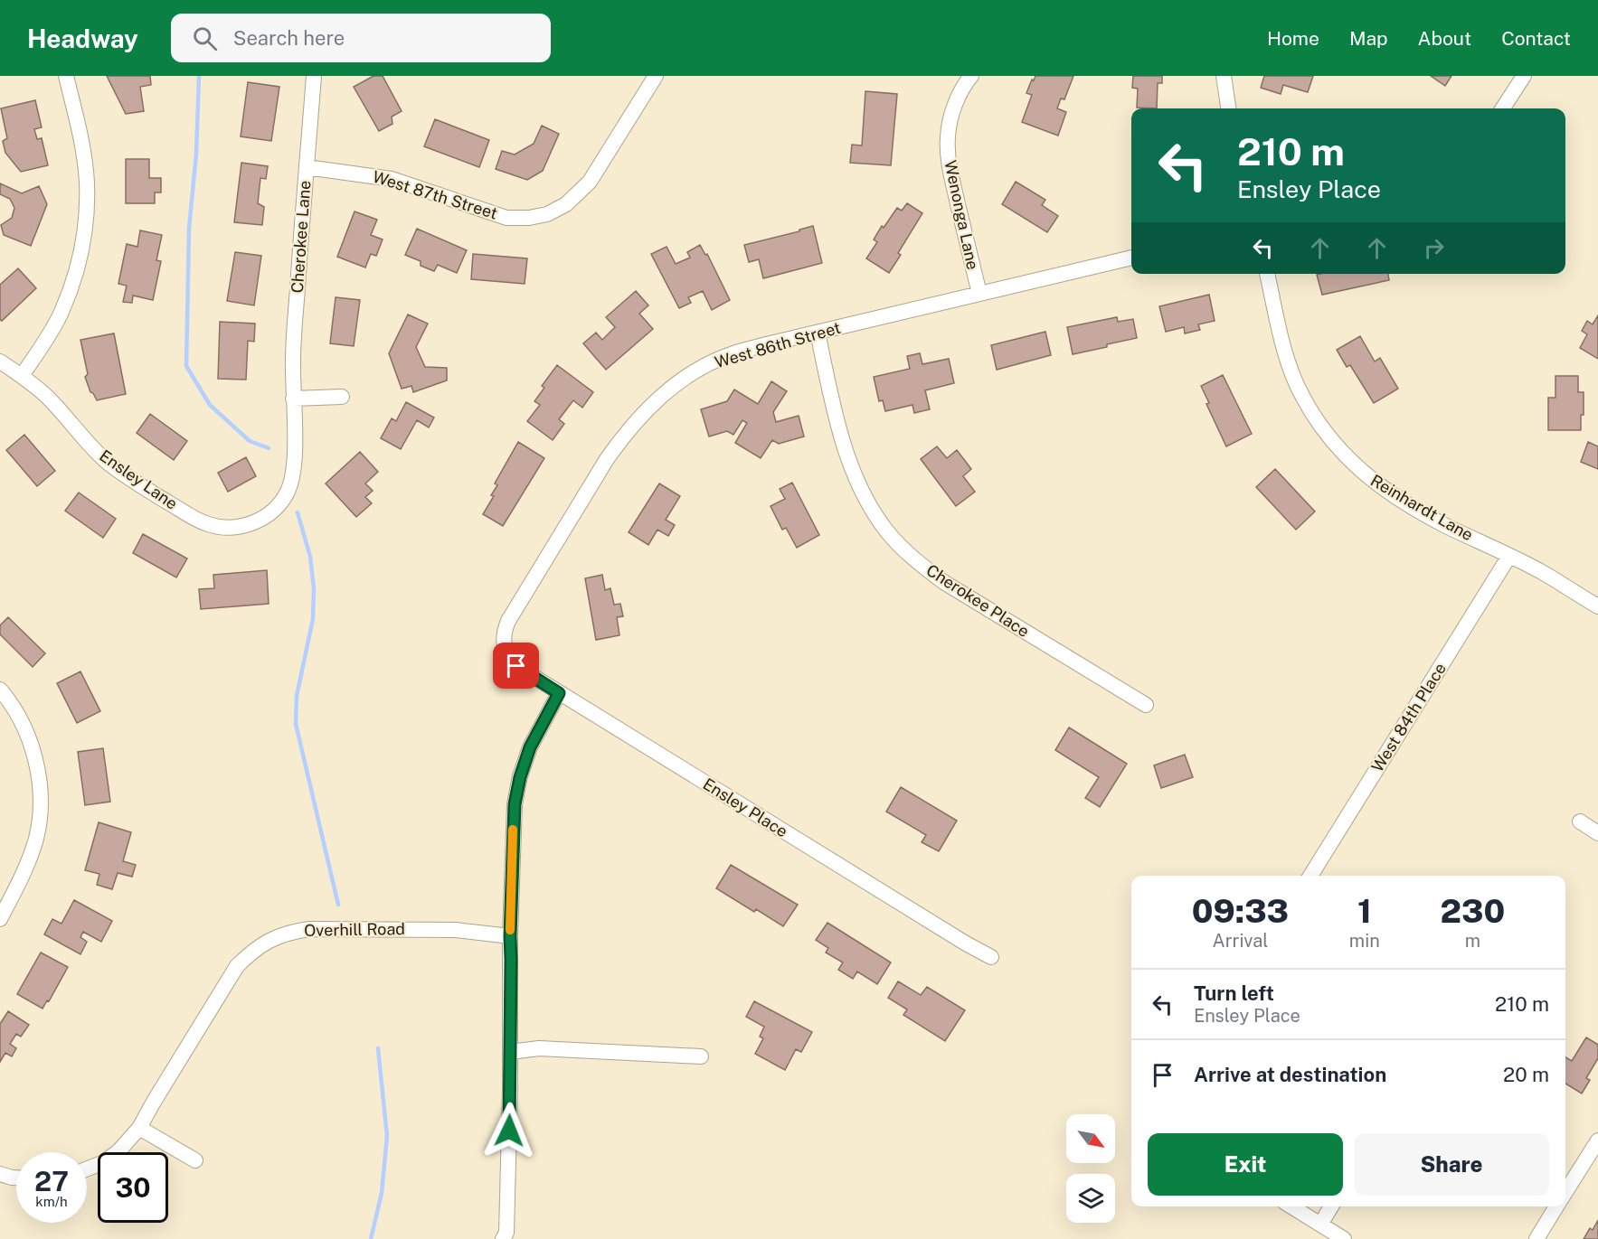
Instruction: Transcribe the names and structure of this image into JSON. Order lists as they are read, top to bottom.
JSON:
{
  "streets": {
    "street": [
      "West 87th Street",
      "Wenonga Lane",
      "Cherokee Lane",
      "West 86th Street",
      "Ensley Lane",
      "Reinhardt Lane",
      "Cherokee Place",
      "West 84th Place",
      "Ensley Place",
      "Overhill Road"
    ]
  },
  "crossings": [
    ["West 87th Street", "Cherokee Lane"],
    ["Wenonga Lane", "West 86th Street"],
    ["Cherokee Lane", "Ensley Lane"],
    ["West 86th Street", "Cherokee Place"],
    ["West 86th Street", "Ensley Place"],
    ["Reinhardt Lane", "West 84th Place"]
  ],
  "north": "bottom right",
  "page": {
    "header": "Headway",
    "search": "Search here",
    "nav": [
      "Home",
      "Map",
      "About",
      "Contact"
    ],
    "turn": ["210 m", "Ensley Place"],
    "eta": [
      "09:33",
      "Arrival",
      "1",
      "min",
      "230",
      "m"
    ],
    "list": [
      {
        "name": "Turn left",
        "note": "Ensley Place",
        "value": "210 m"
      },
      {
        "name": "Arrive at destination",
        "value": "20 m"
      }
    ],
    "buttons": ["Exit", "Share"],
    "speed": "27 km/h",
    "limit": "30"
  }
}
